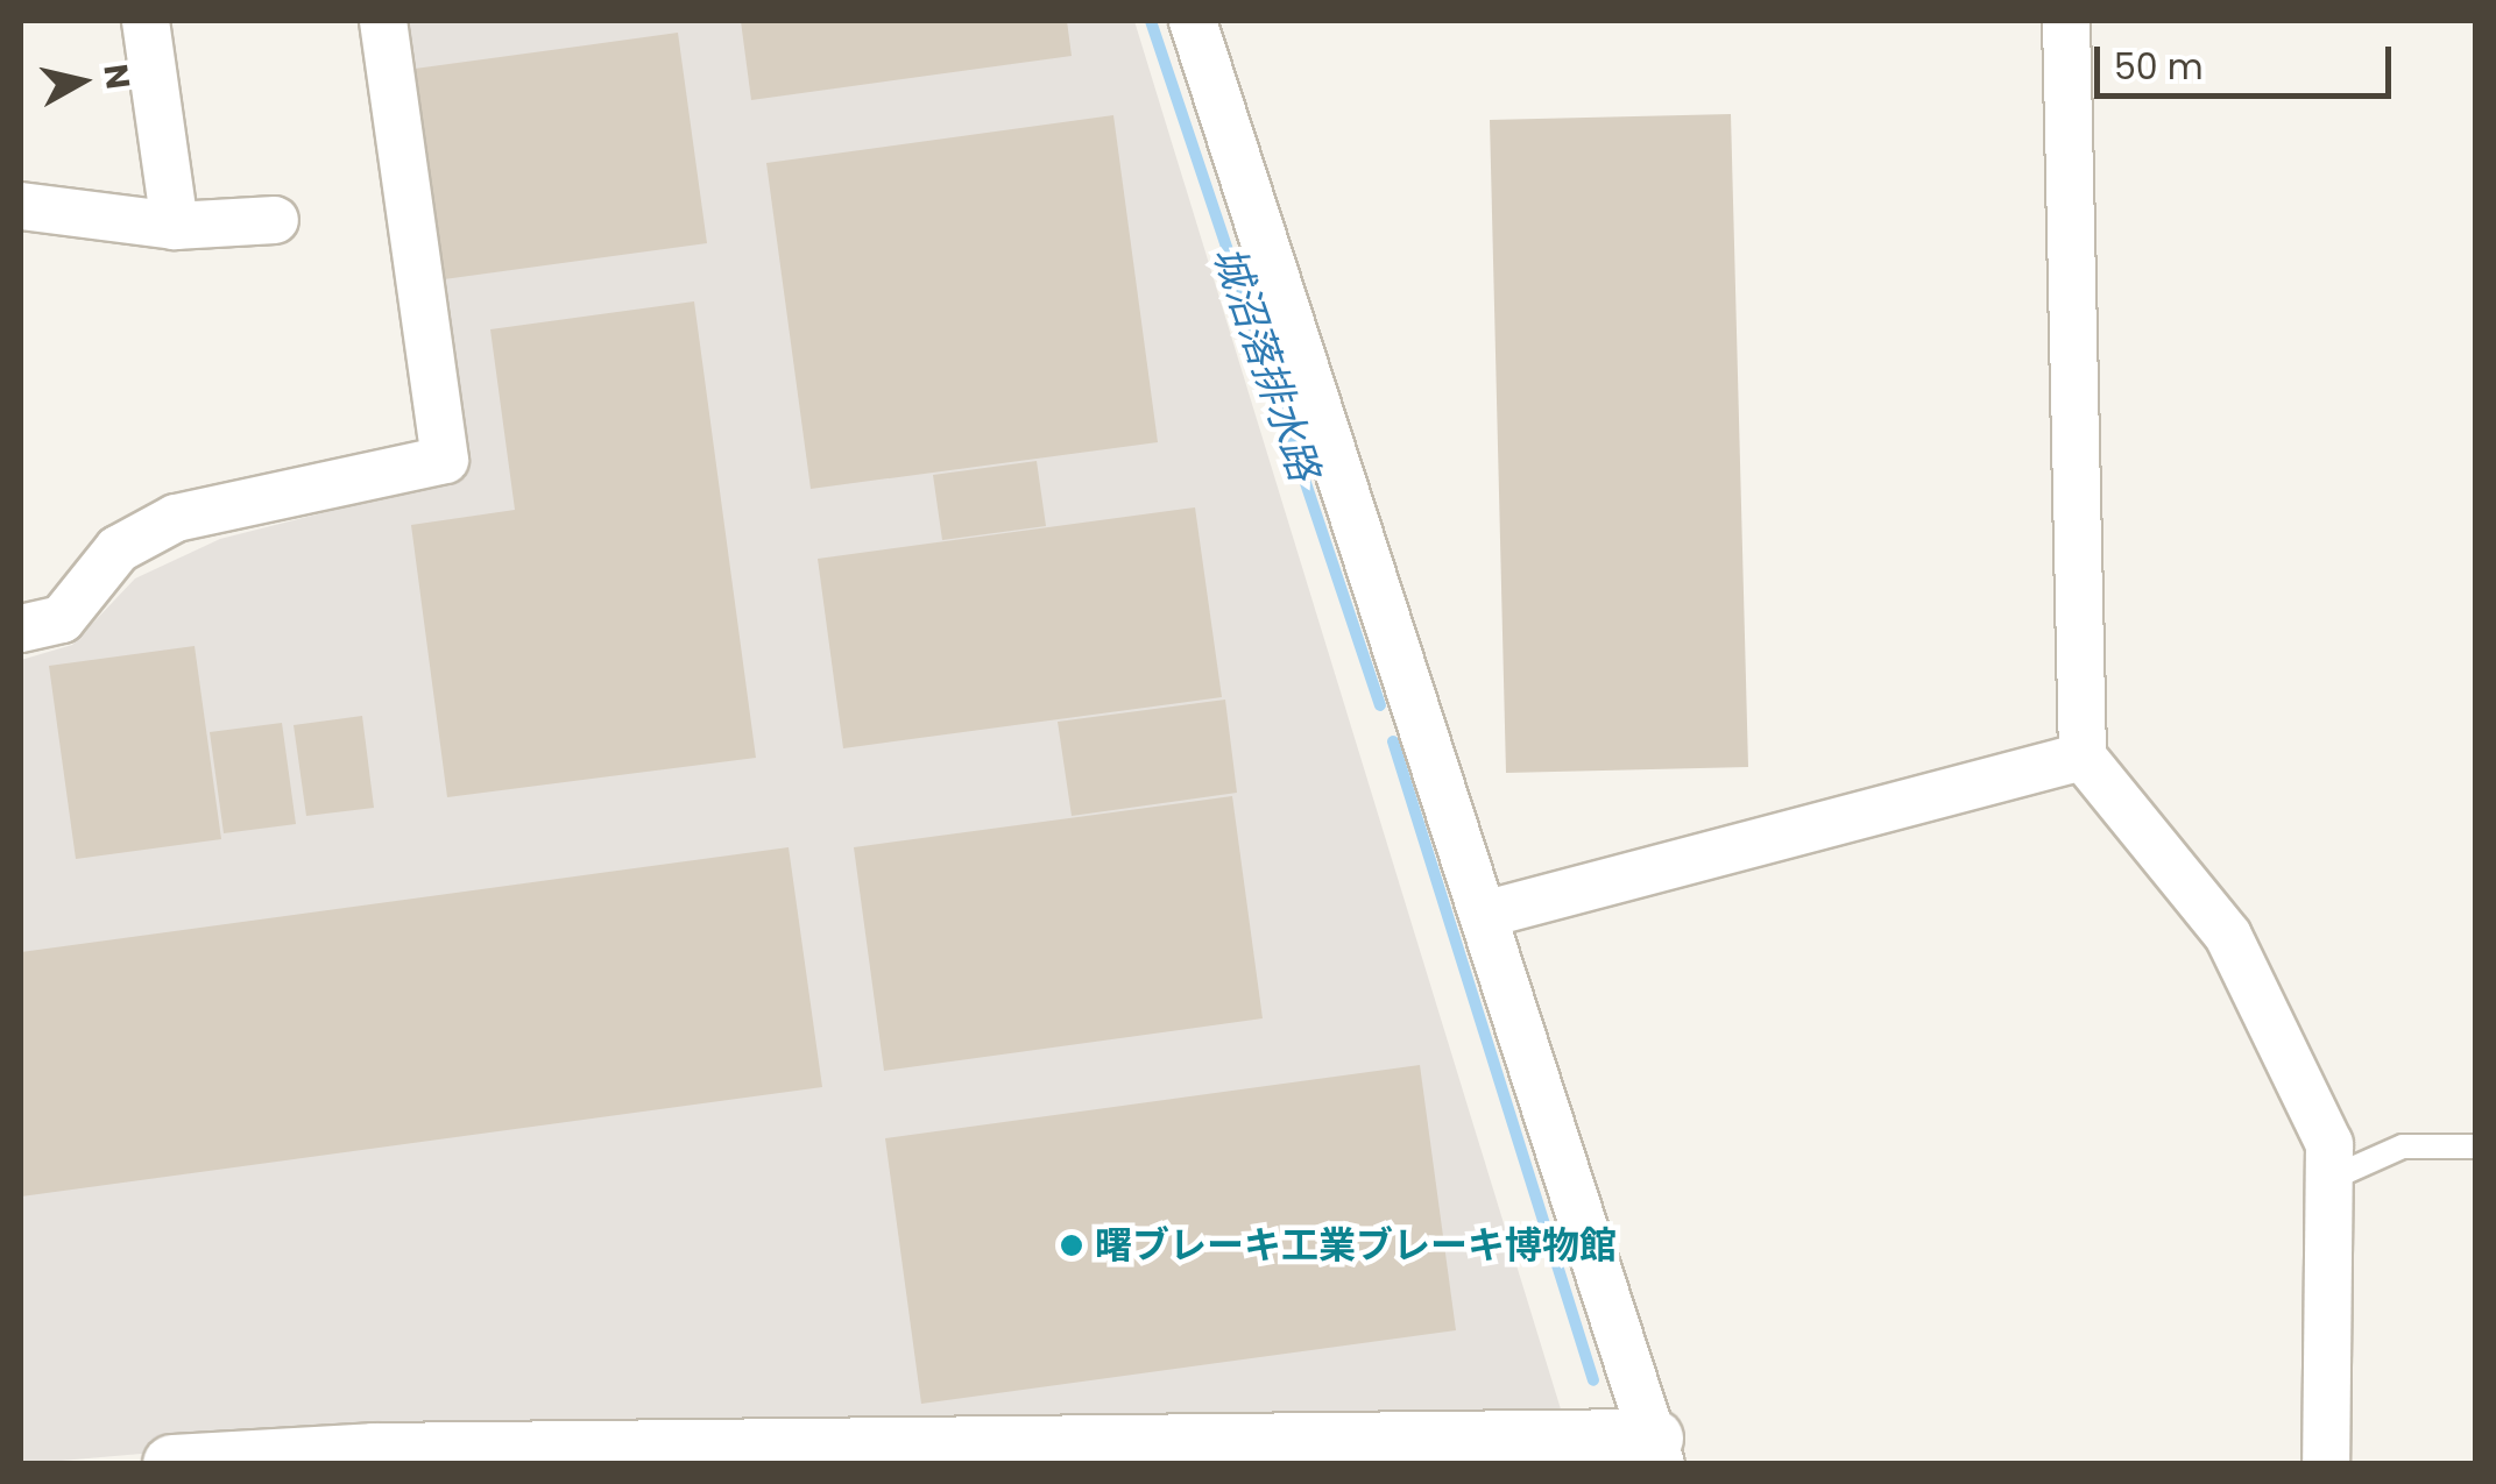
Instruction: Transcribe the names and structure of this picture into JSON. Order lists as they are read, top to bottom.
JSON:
{
  "water": ["城沼落排水路"],
  "places": ["曙ブレーキ工業ブレーキ博物館"],
  "scale_bar": "50 m",
  "north": "right"
}
